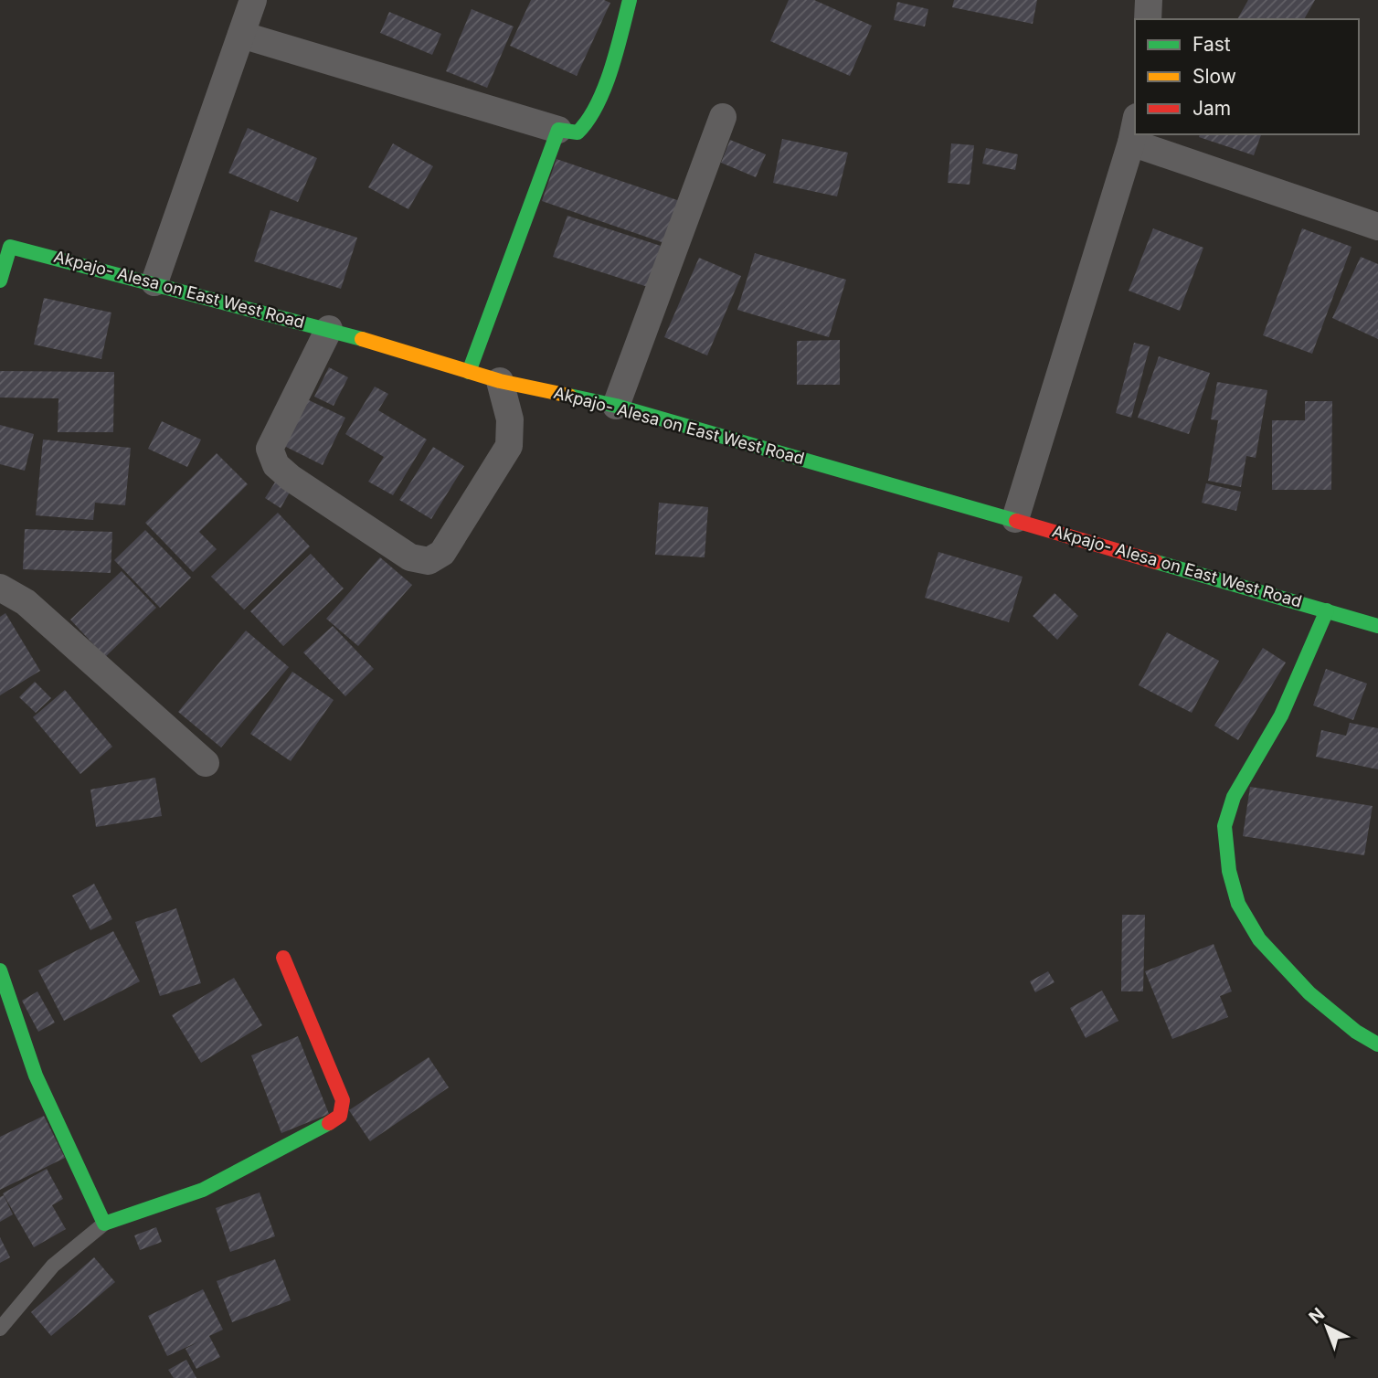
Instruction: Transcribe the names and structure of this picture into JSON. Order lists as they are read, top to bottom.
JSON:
{
  "streets": {
    "street": ["Akpajo- Alesa on East West Road"]
  },
  "legend": ["Fast", "Slow", "Jam"],
  "north": "top left"
}
